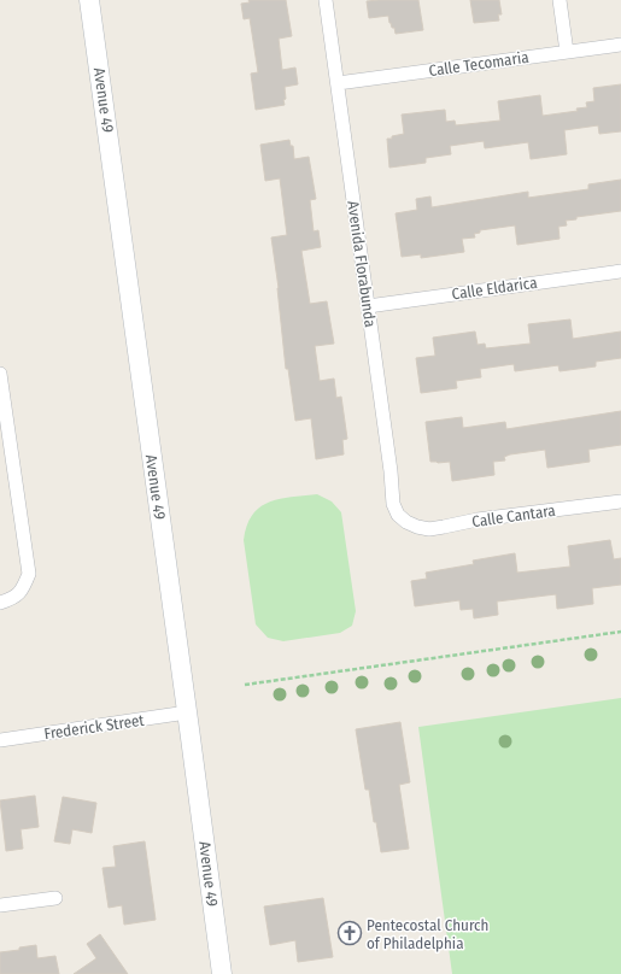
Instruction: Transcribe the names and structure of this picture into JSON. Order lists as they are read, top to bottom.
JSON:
{
  "streets": {
    "street": [
      "Calle Tecomaria",
      "Avenue 49",
      "Avenida Florabunda",
      "Calle Eldarica",
      "Calle Cantara",
      "Frederick Street"
    ]
  },
  "crossings": [
    ["Calle Tecomaria", "Avenida Florabunda"],
    ["Avenue 49", "Frederick Street"],
    ["Avenida Florabunda", "Calle Eldarica"],
    ["Avenida Florabunda", "Calle Cantara"]
  ],
  "places": {
    "church": ["Pentecostal Church of Philadelphia"]
  }
}
